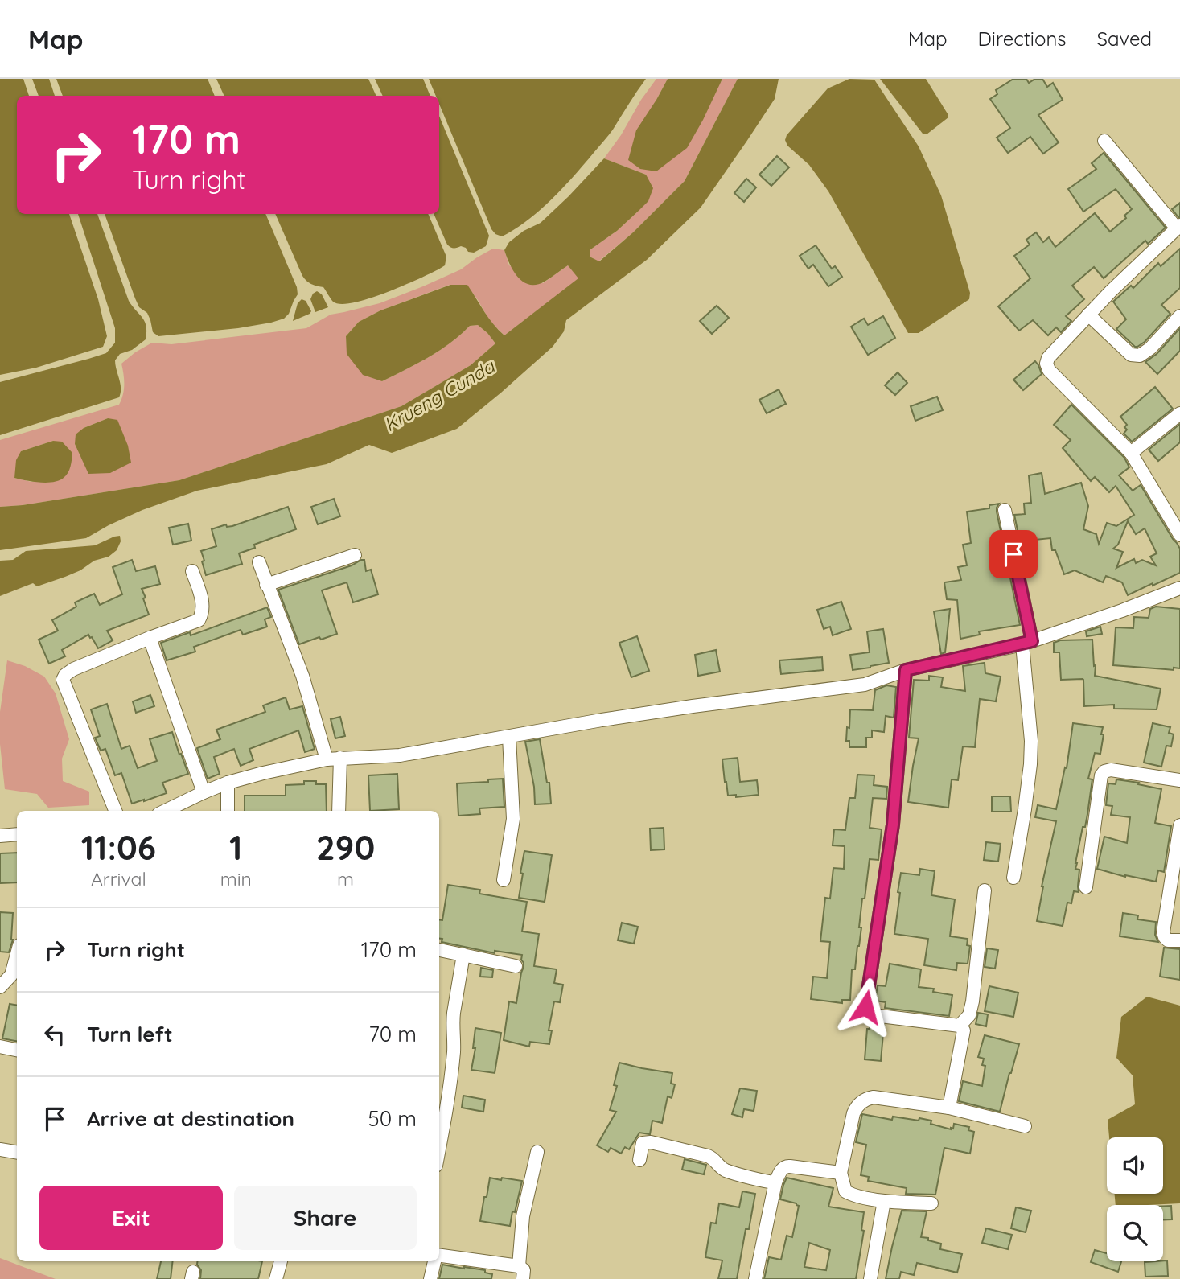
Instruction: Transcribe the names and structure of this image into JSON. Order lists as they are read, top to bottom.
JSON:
{
  "water": ["Krueng Cunda"],
  "page": {
    "header": "Map",
    "nav": ["Map", "Directions", "Saved"],
    "turn": ["170 m", "Turn right"],
    "eta": [
      "11:06",
      "Arrival",
      "1",
      "min",
      "290",
      "m"
    ],
    "list": [
      {
        "name": "Turn right",
        "value": "170 m"
      },
      {
        "name": "Turn left",
        "value": "70 m"
      },
      {
        "name": "Arrive at destination",
        "value": "50 m"
      }
    ],
    "buttons": ["Exit", "Share"]
  }
}
